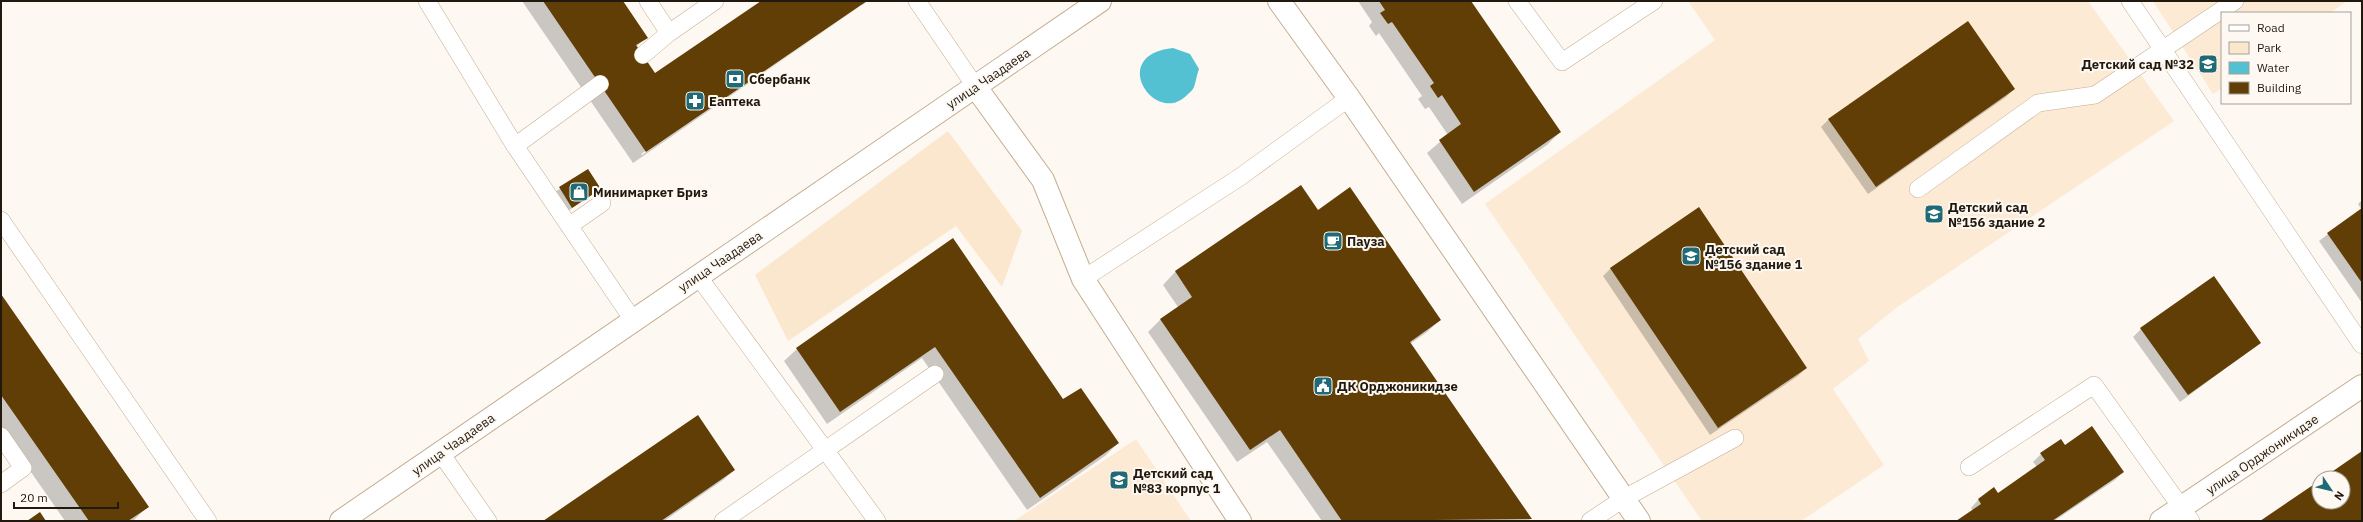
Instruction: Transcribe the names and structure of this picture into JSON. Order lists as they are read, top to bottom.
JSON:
{
  "streets": {
    "street": ["улица Чаадаева", "улица Орджоникидзе"]
  },
  "places": {
    "school or university": [
      "Детский сад №32",
      "Детский сад №156 здание 2",
      "Детский сад №156 здание 1",
      "Детский сад №83 корпус 1"
    ],
    "bank": ["Сбербанк"],
    "pharmacy": ["Еаптека"],
    "shop": ["Минимаркет Бриз"],
    "cafe": ["Пауза"],
    "public building": ["ДК Орджоникидзе"]
  },
  "legend": [
    "Road",
    "Park",
    "Water",
    "Building"
  ],
  "scale_bar": "20 m",
  "north": "bottom right"
}
